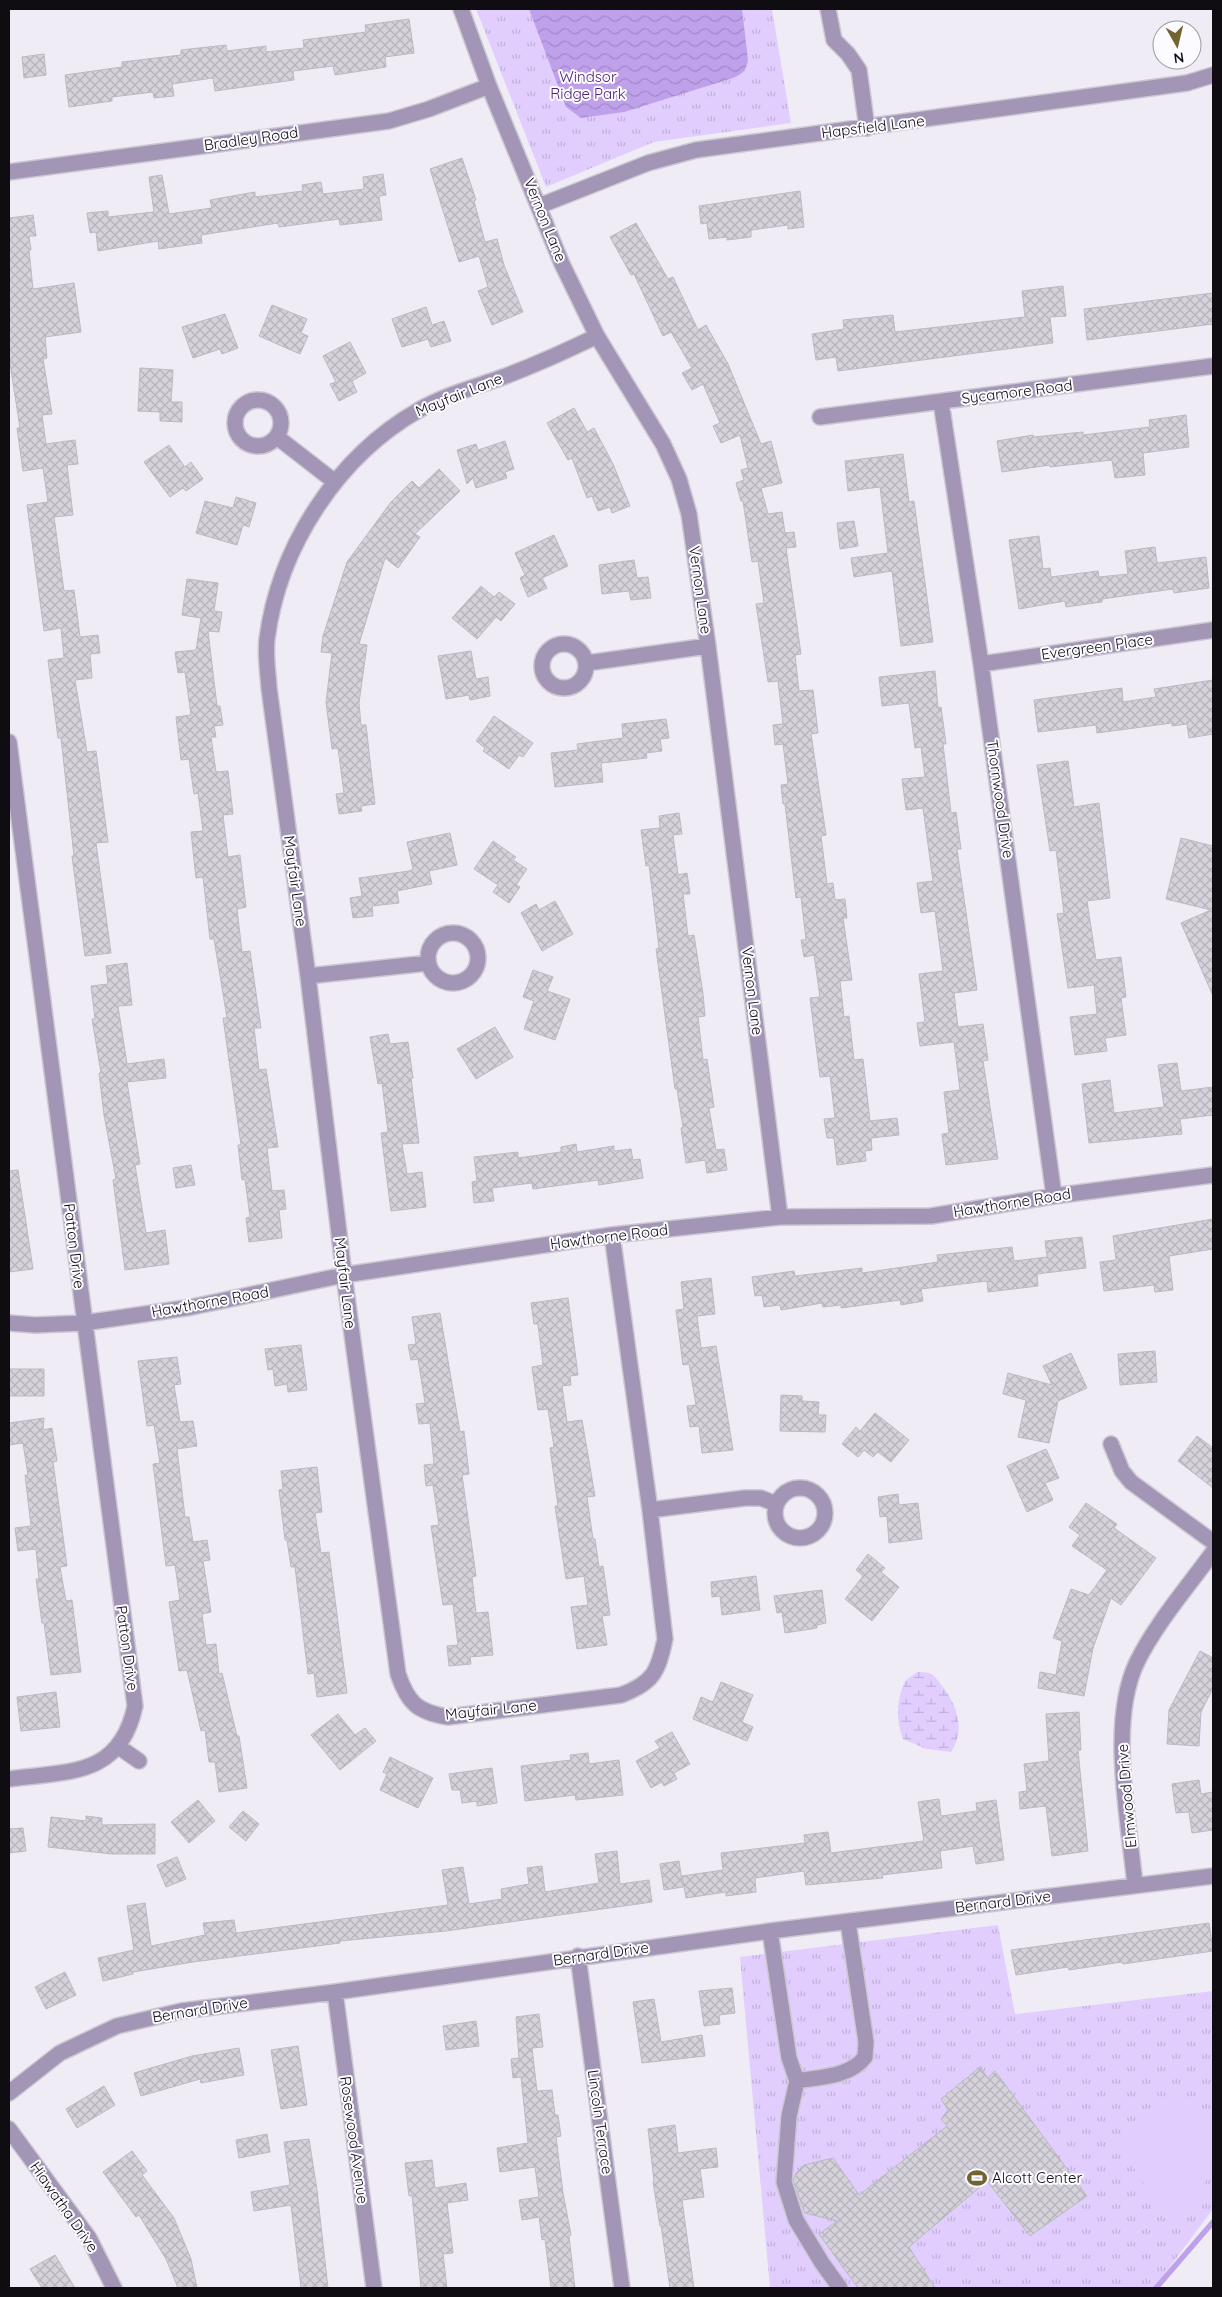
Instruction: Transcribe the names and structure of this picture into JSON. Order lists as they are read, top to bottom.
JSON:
{
  "streets": {
    "street": [
      "Hapsfield Lane",
      "Bradley Road",
      "Vernon Lane",
      "Sycamore Road",
      "Mayfair Lane",
      "Evergreen Place",
      "Thornwood Drive",
      "Hawthorne Road",
      "Patton Drive",
      "Elmwood Drive",
      "Bernard Drive",
      "Lincoln Terrace",
      "Rosewood Avenue",
      "Hiawatha Drive"
    ]
  },
  "crossings": [
    ["Hapsfield Lane", "Vernon Lane"],
    ["Bradley Road", "Vernon Lane"],
    ["Vernon Lane", "Mayfair Lane"],
    ["Vernon Lane", "Hawthorne Road"],
    ["Sycamore Road", "Thornwood Drive"],
    ["Mayfair Lane", "Hawthorne Road"],
    ["Evergreen Place", "Thornwood Drive"],
    ["Thornwood Drive", "Hawthorne Road"],
    ["Hawthorne Road", "Patton Drive"],
    ["Elmwood Drive", "Bernard Drive"],
    ["Bernard Drive", "Lincoln Terrace"],
    ["Bernard Drive", "Rosewood Avenue"]
  ],
  "parks": ["Windsor Ridge Park"],
  "places": {
    "sports": ["Alcott Center"]
  },
  "north": "bottom"
}
